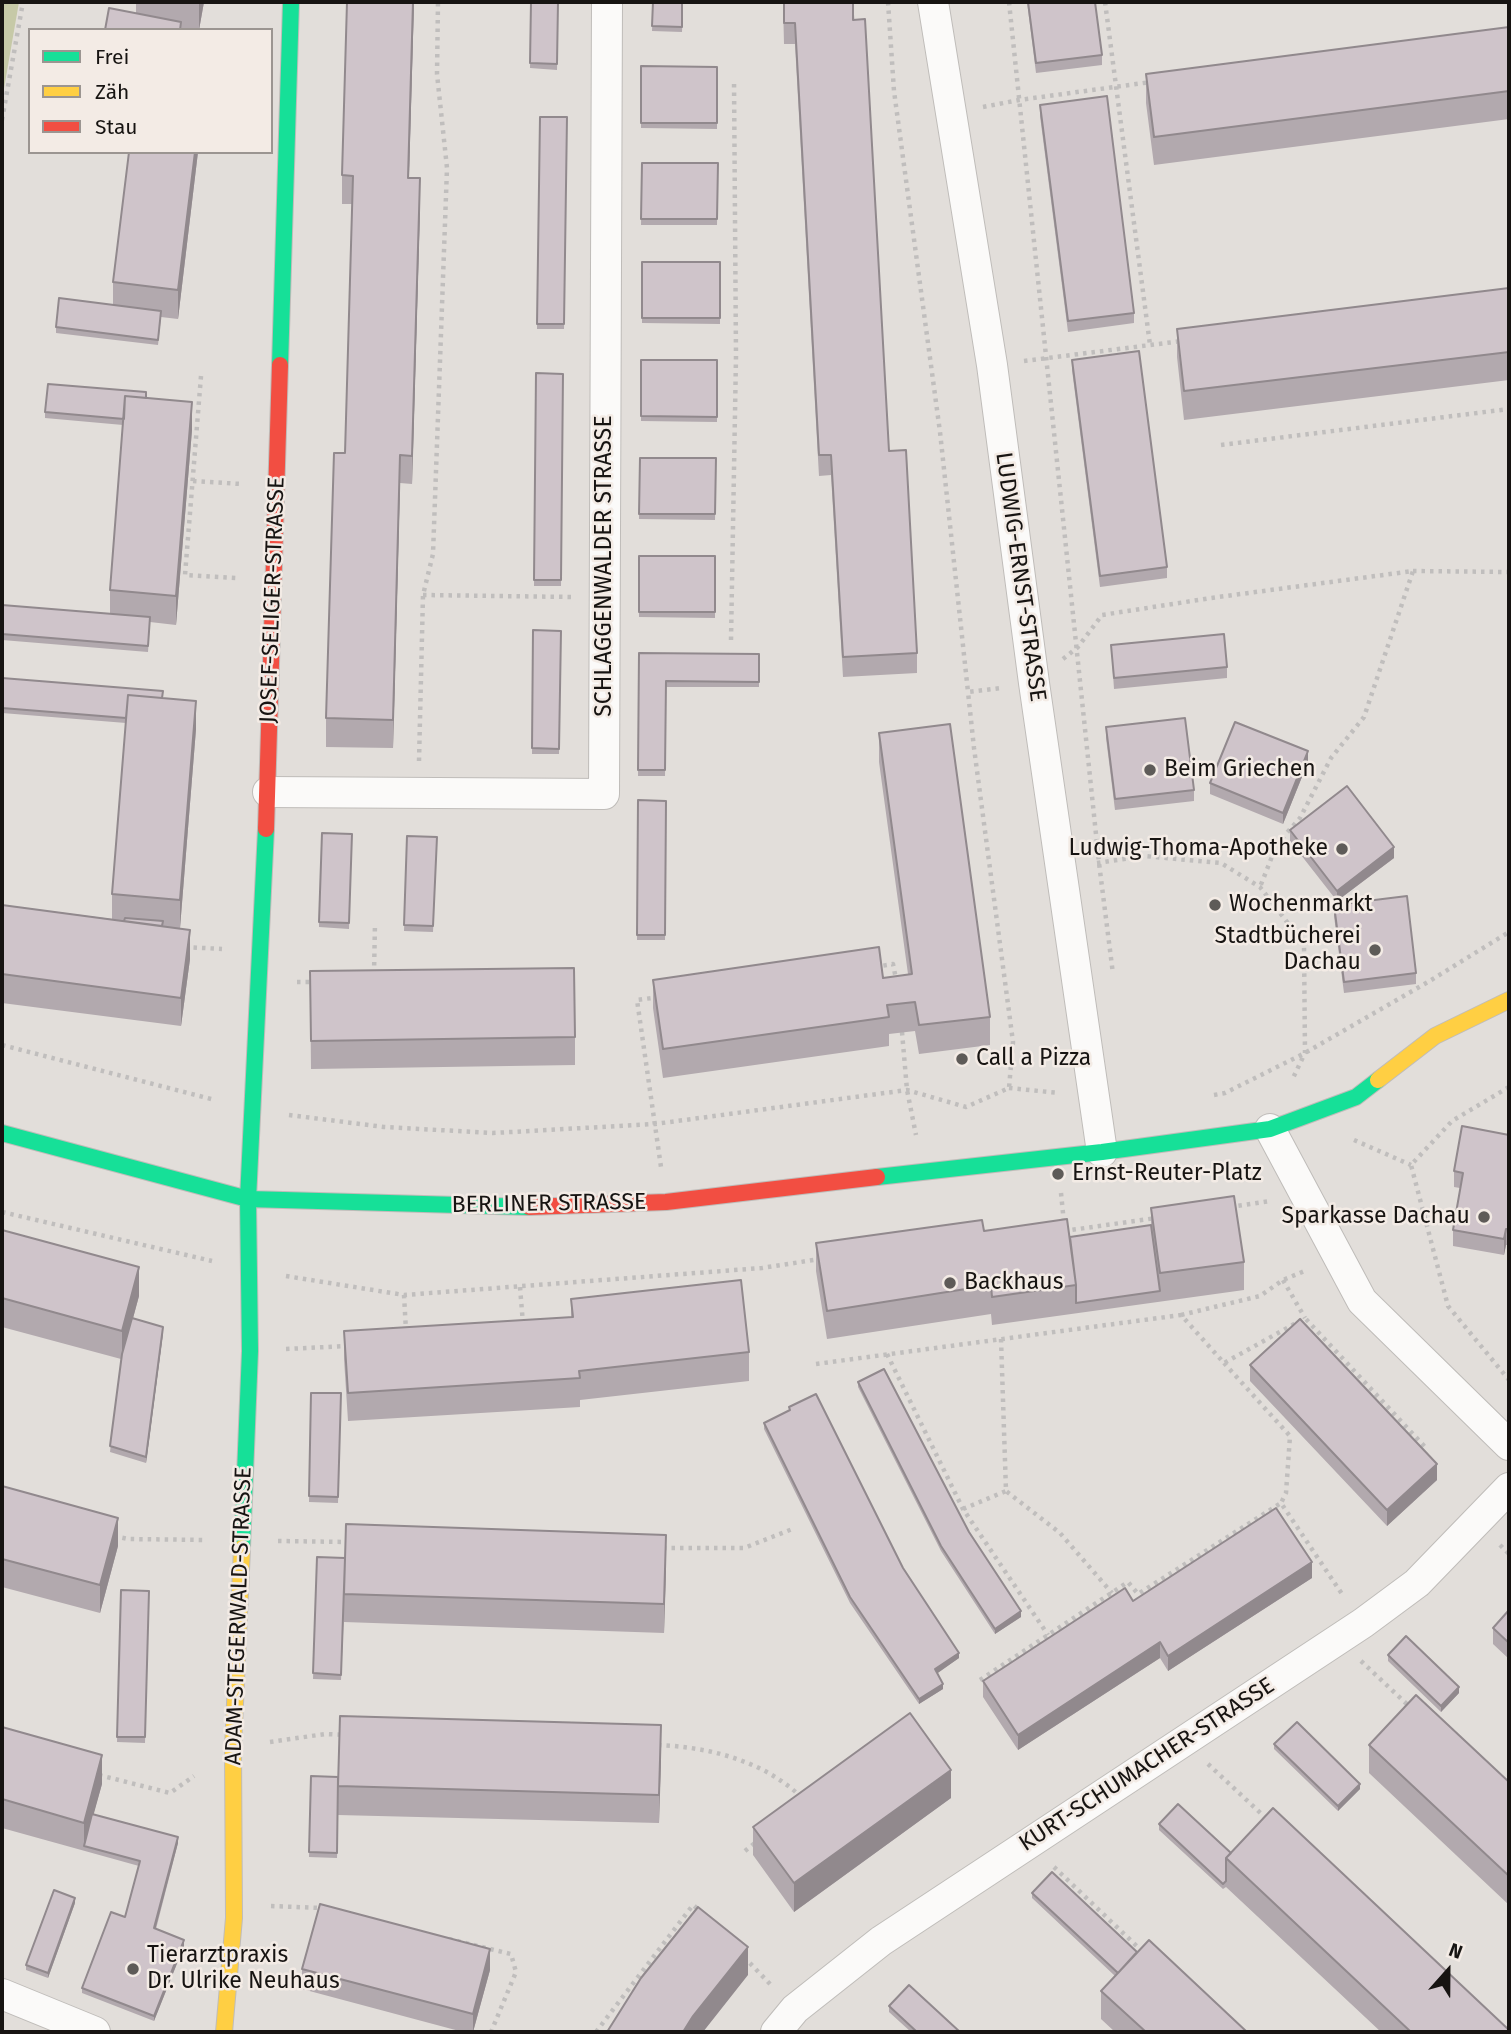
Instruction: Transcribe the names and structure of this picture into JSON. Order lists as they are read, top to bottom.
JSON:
{
  "streets": {
    "street": [
      "SCHLAGGENWALDER STRASSE",
      "LUDWIG-ERNST-STRASSE",
      "JOSEF-SELIGER-STRASSE",
      "BERLINER STRASSE",
      "ADAM-STEGERWALD-STRASSE",
      "KURT-SCHUMACHER-STRASSE"
    ]
  },
  "crossings": [
    ["SCHLAGGENWALDER STRASSE", "JOSEF-SELIGER-STRASSE"],
    ["LUDWIG-ERNST-STRASSE", "BERLINER STRASSE"],
    ["JOSEF-SELIGER-STRASSE", "BERLINER STRASSE"],
    ["JOSEF-SELIGER-STRASSE", "ADAM-STEGERWALD-STRASSE"],
    ["BERLINER STRASSE", "ADAM-STEGERWALD-STRASSE"]
  ],
  "places": [
    "Beim Griechen",
    "Ludwig-Thoma-Apotheke",
    "Wochenmarkt",
    "Stadtbücherei Dachau",
    "Call a Pizza",
    "Ernst-Reuter-Platz",
    "Sparkasse Dachau",
    "Backhaus",
    "Tierarztpraxis Dr. Ulrike Neuhaus"
  ],
  "legend": ["Frei", "Zäh", "Stau"],
  "north": "top"
}
